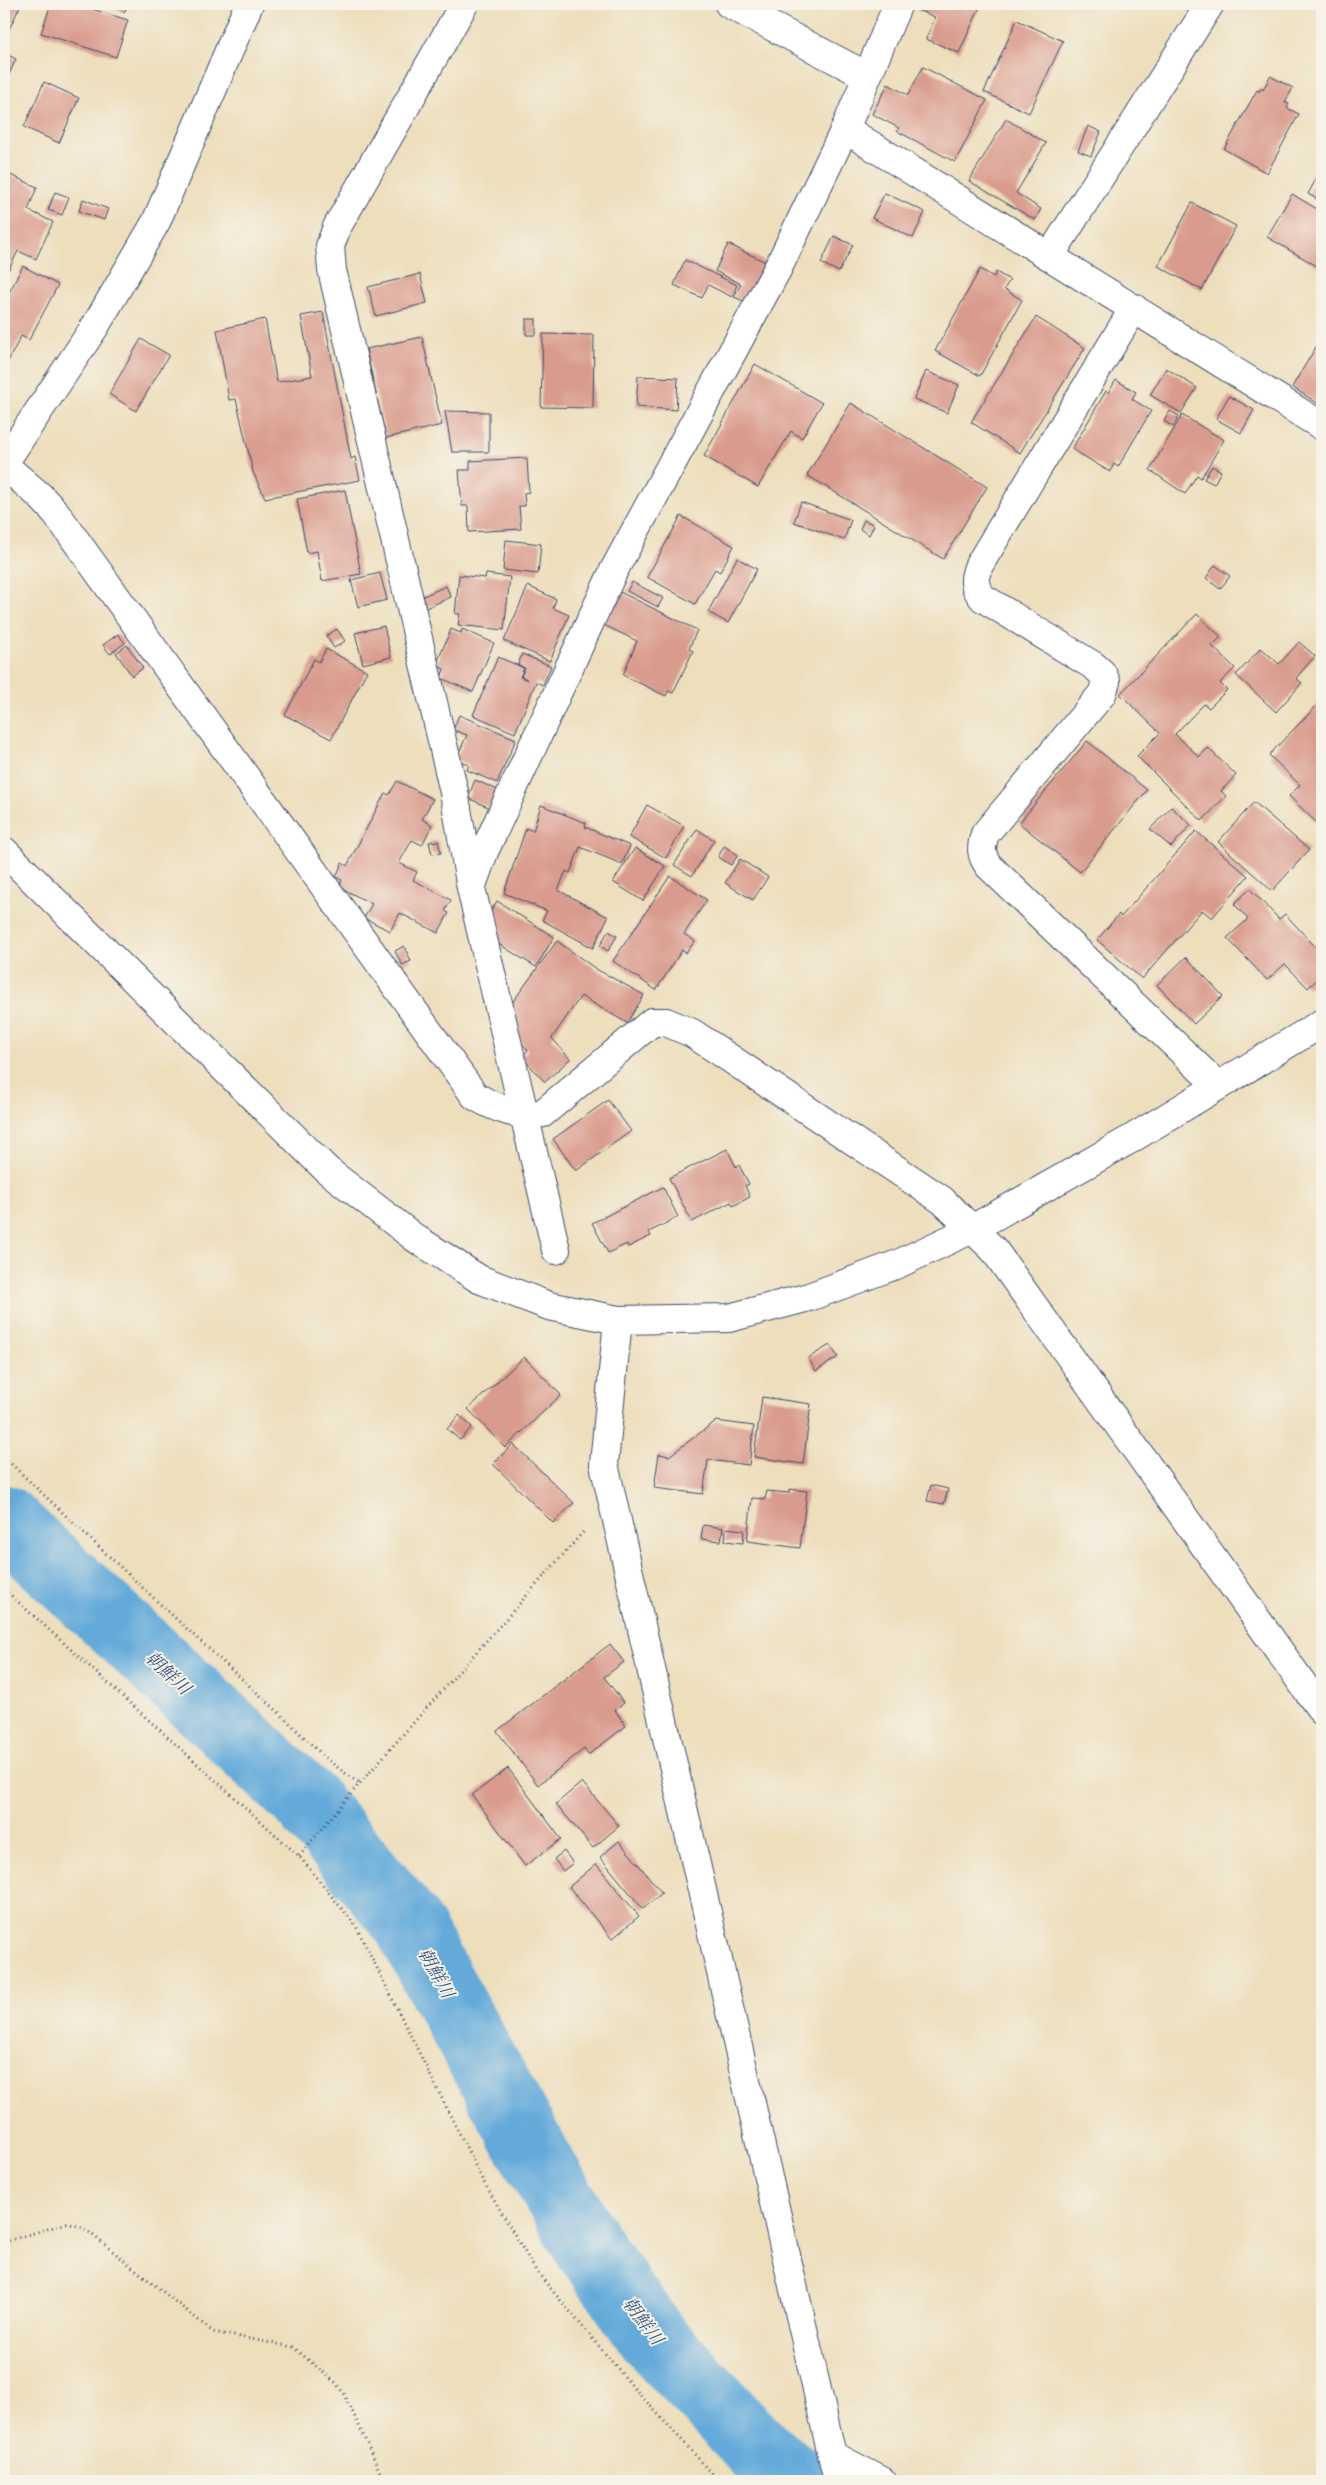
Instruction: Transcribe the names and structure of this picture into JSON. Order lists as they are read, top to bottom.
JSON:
{
  "water": ["朝鮮川"]
}
